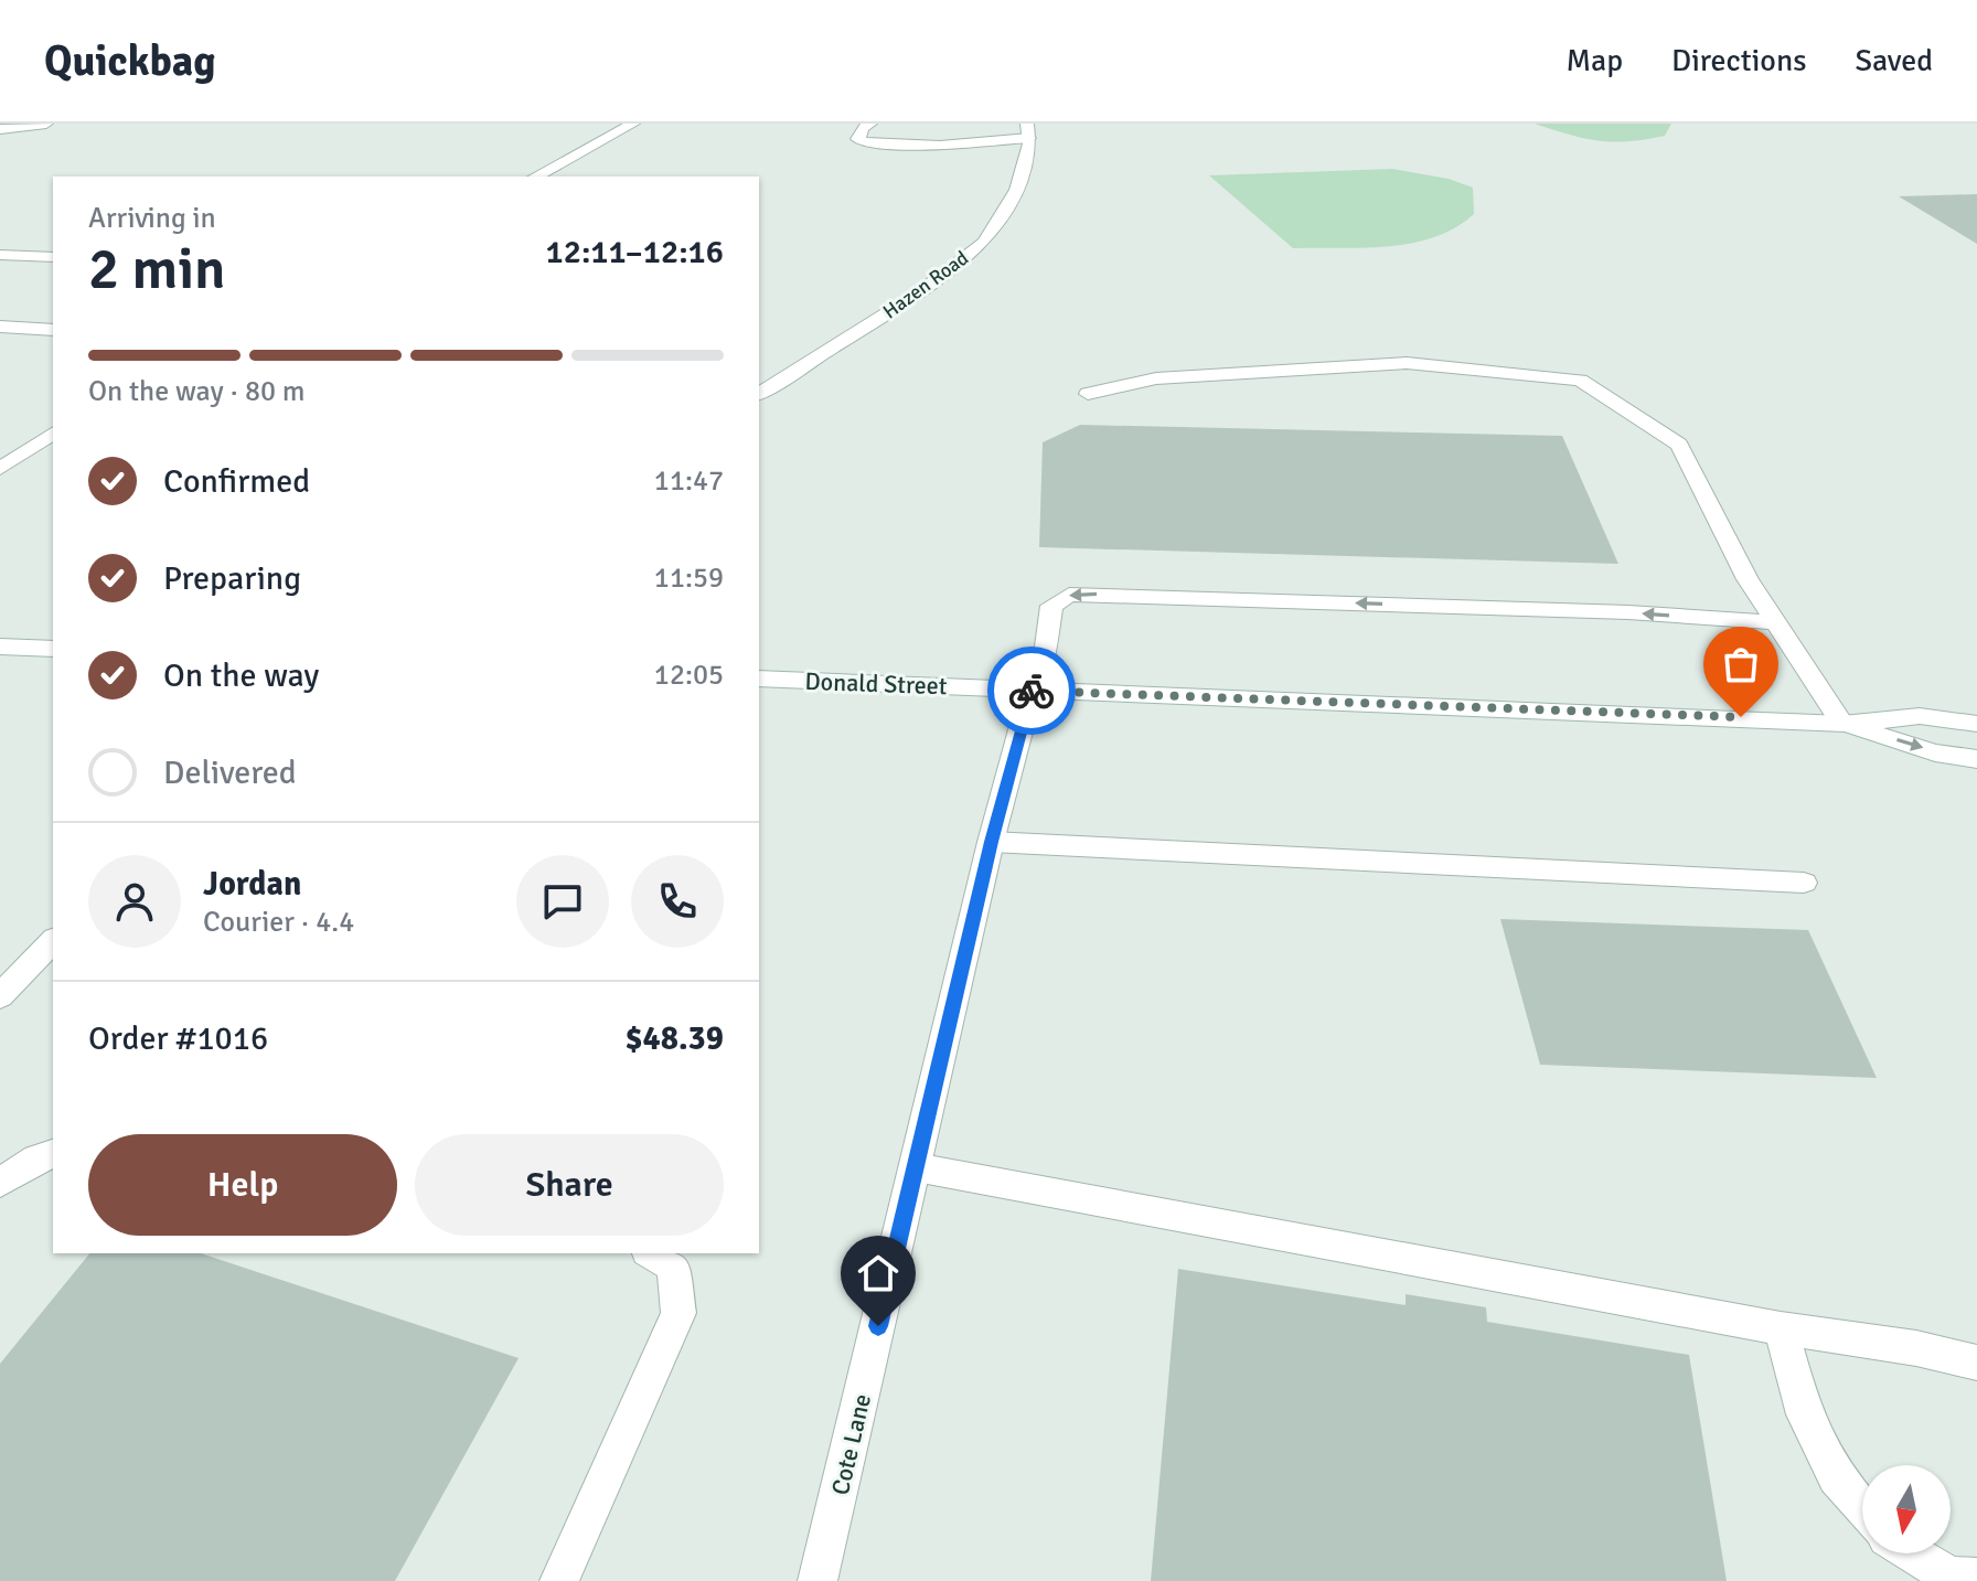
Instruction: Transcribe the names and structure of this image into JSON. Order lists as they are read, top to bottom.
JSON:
{
  "streets": {
    "street": ["Hazen Road", "Donald Street", "Cote Lane"]
  },
  "crossings": [
    ["Donald Street", "Cote Lane"]
  ],
  "one_way": ["Cote Lane"],
  "north": "bottom",
  "page": {
    "header": "Quickbag",
    "nav": ["Map", "Directions", "Saved"],
    "heading": ["2 min", "Arriving in", "12:11–12:16"],
    "panel": [
      "Jordan",
      "Courier · 4.4",
      "Order #1016",
      "$48.39"
    ],
    "bar": "On the way · 80 m",
    "list": [
      ["Confirmed", "11:47"],
      ["Preparing", "11:59"],
      ["On the way", "12:05"],
      "Delivered"
    ],
    "buttons": ["Help", "Share"]
  }
}
